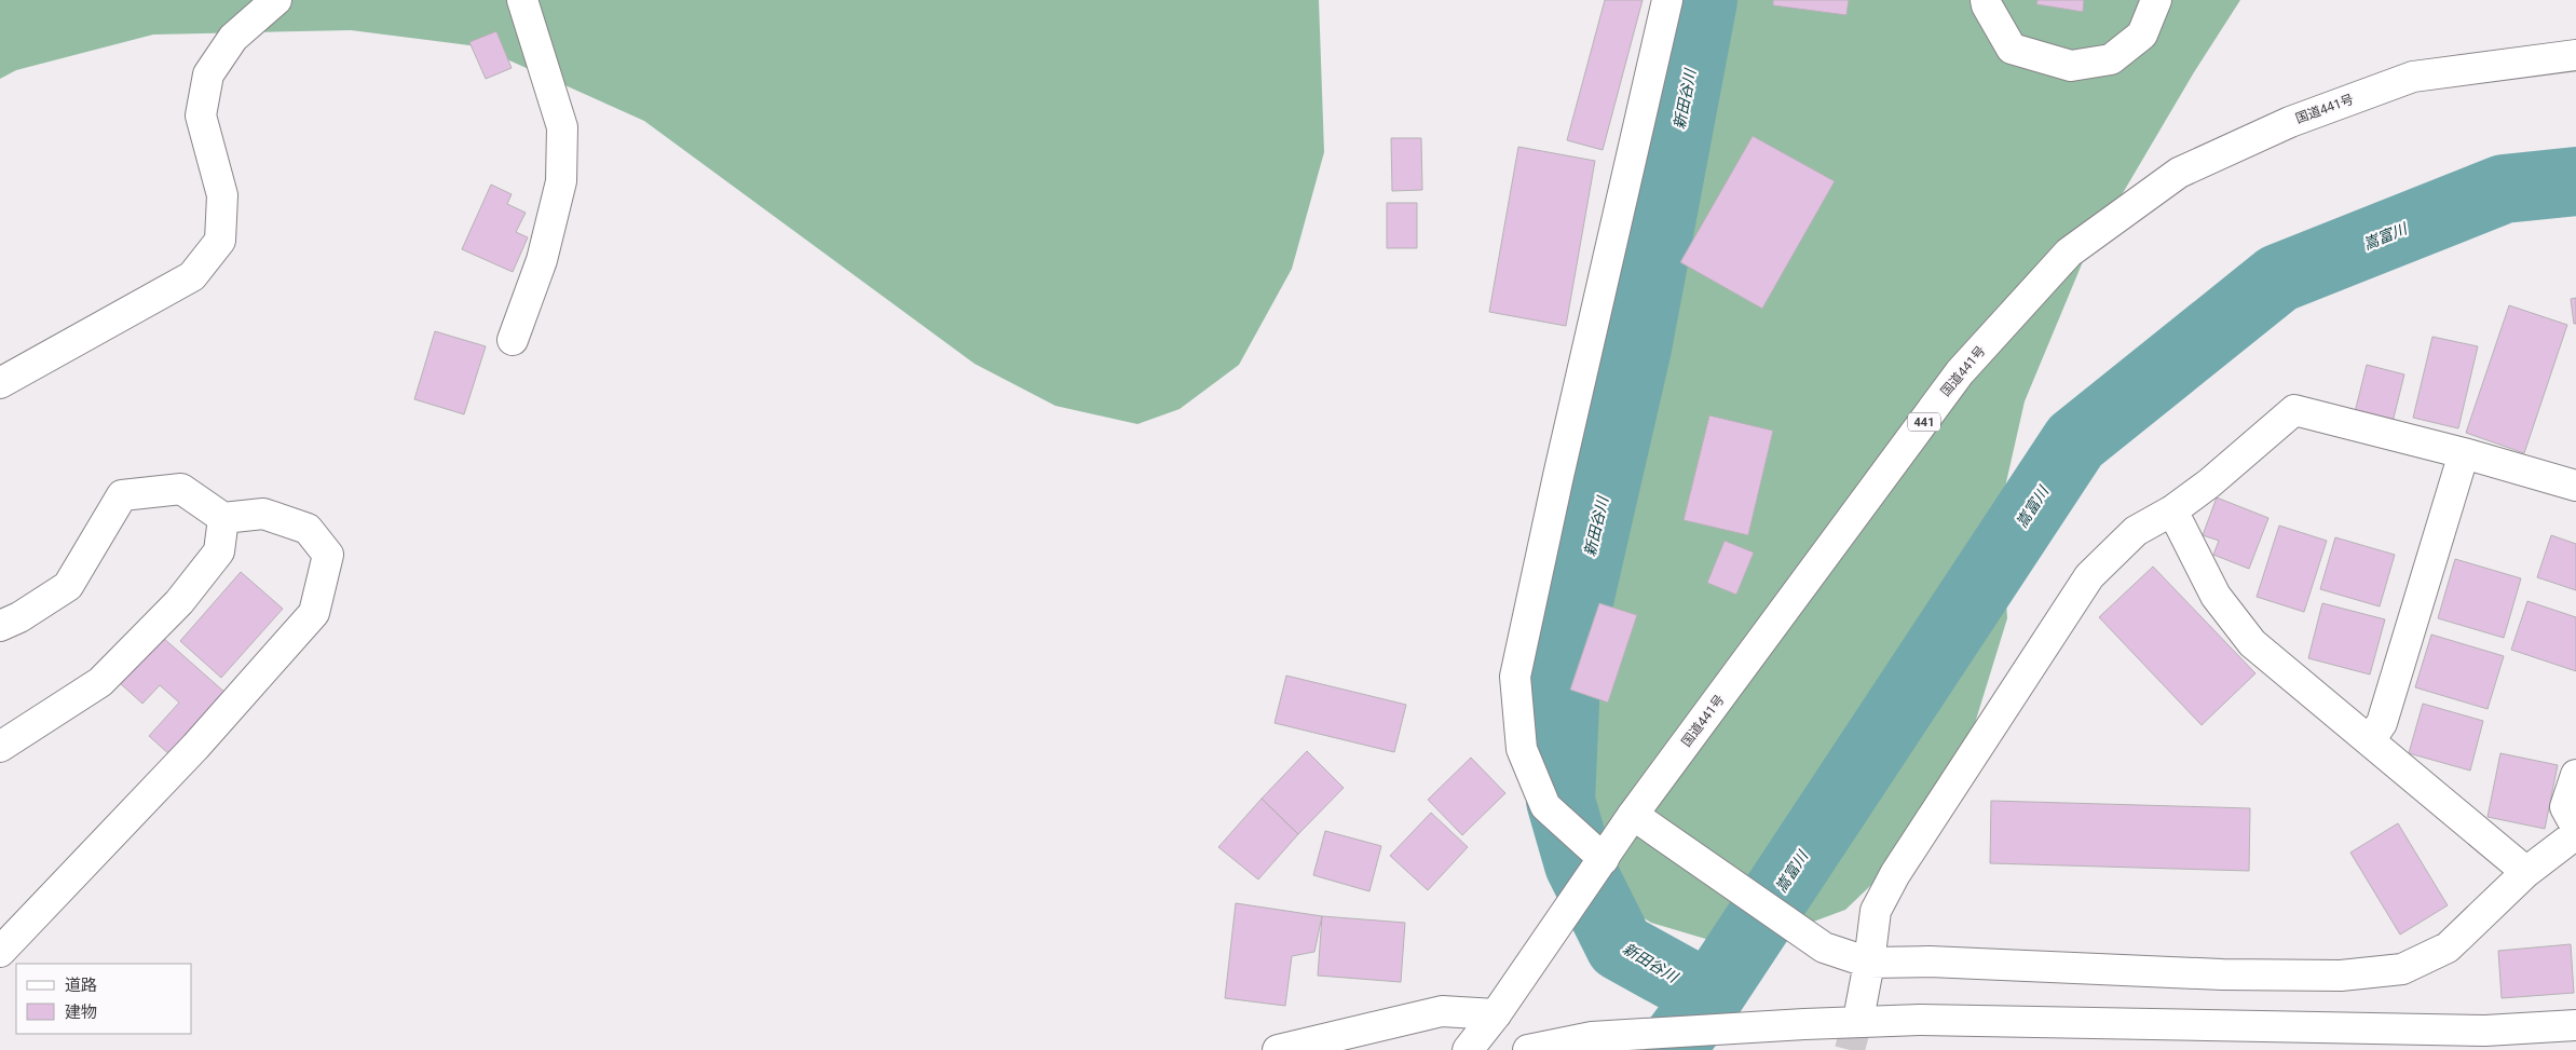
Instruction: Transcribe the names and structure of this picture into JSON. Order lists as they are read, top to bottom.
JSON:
{
  "streets": {
    "main road": ["国道441号", "441"]
  },
  "water": ["新田谷川", "嵩富川"],
  "legend": ["道路", "建物"]
}
